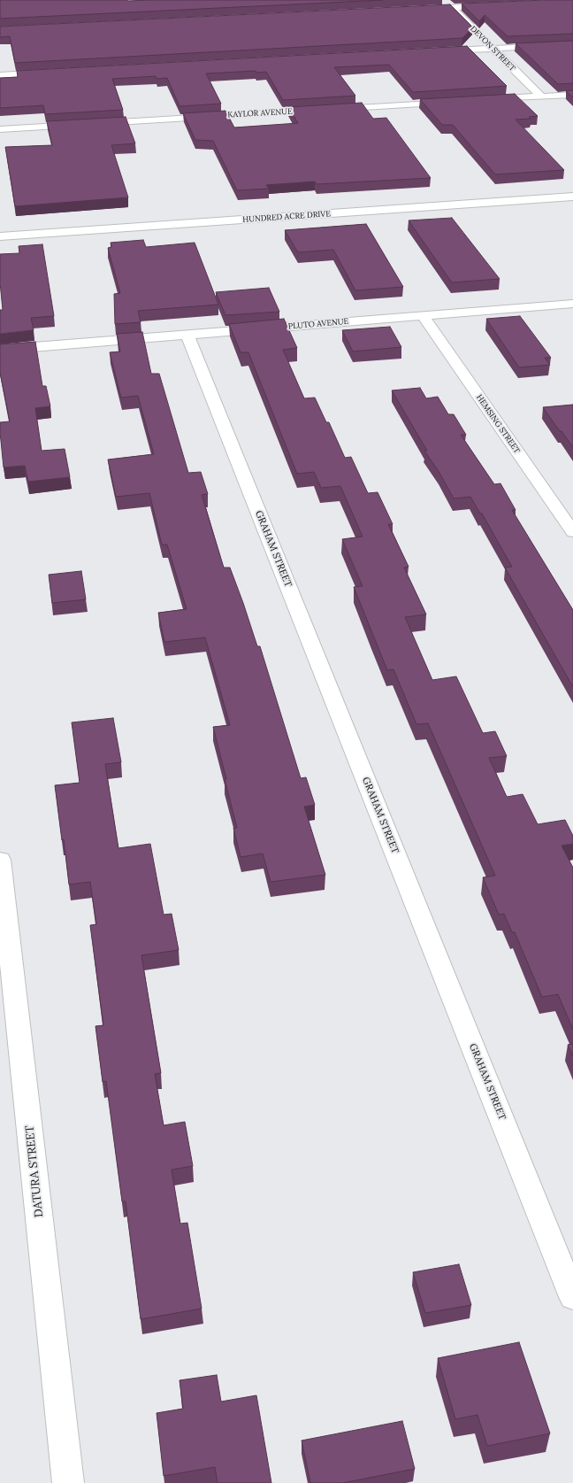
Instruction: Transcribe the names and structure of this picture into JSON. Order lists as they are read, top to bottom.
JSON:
{
  "streets": {
    "street": [
      "DEVON STREET",
      "KAYLOR AVENUE",
      "HUNDRED ACRE DRIVE",
      "PLUTO AVENUE",
      "HEMSING STREET",
      "GRAHAM STREET",
      "DATURA STREET"
    ]
  },
  "crossings": [
    ["PLUTO AVENUE", "HEMSING STREET"],
    ["PLUTO AVENUE", "GRAHAM STREET"]
  ]
}
